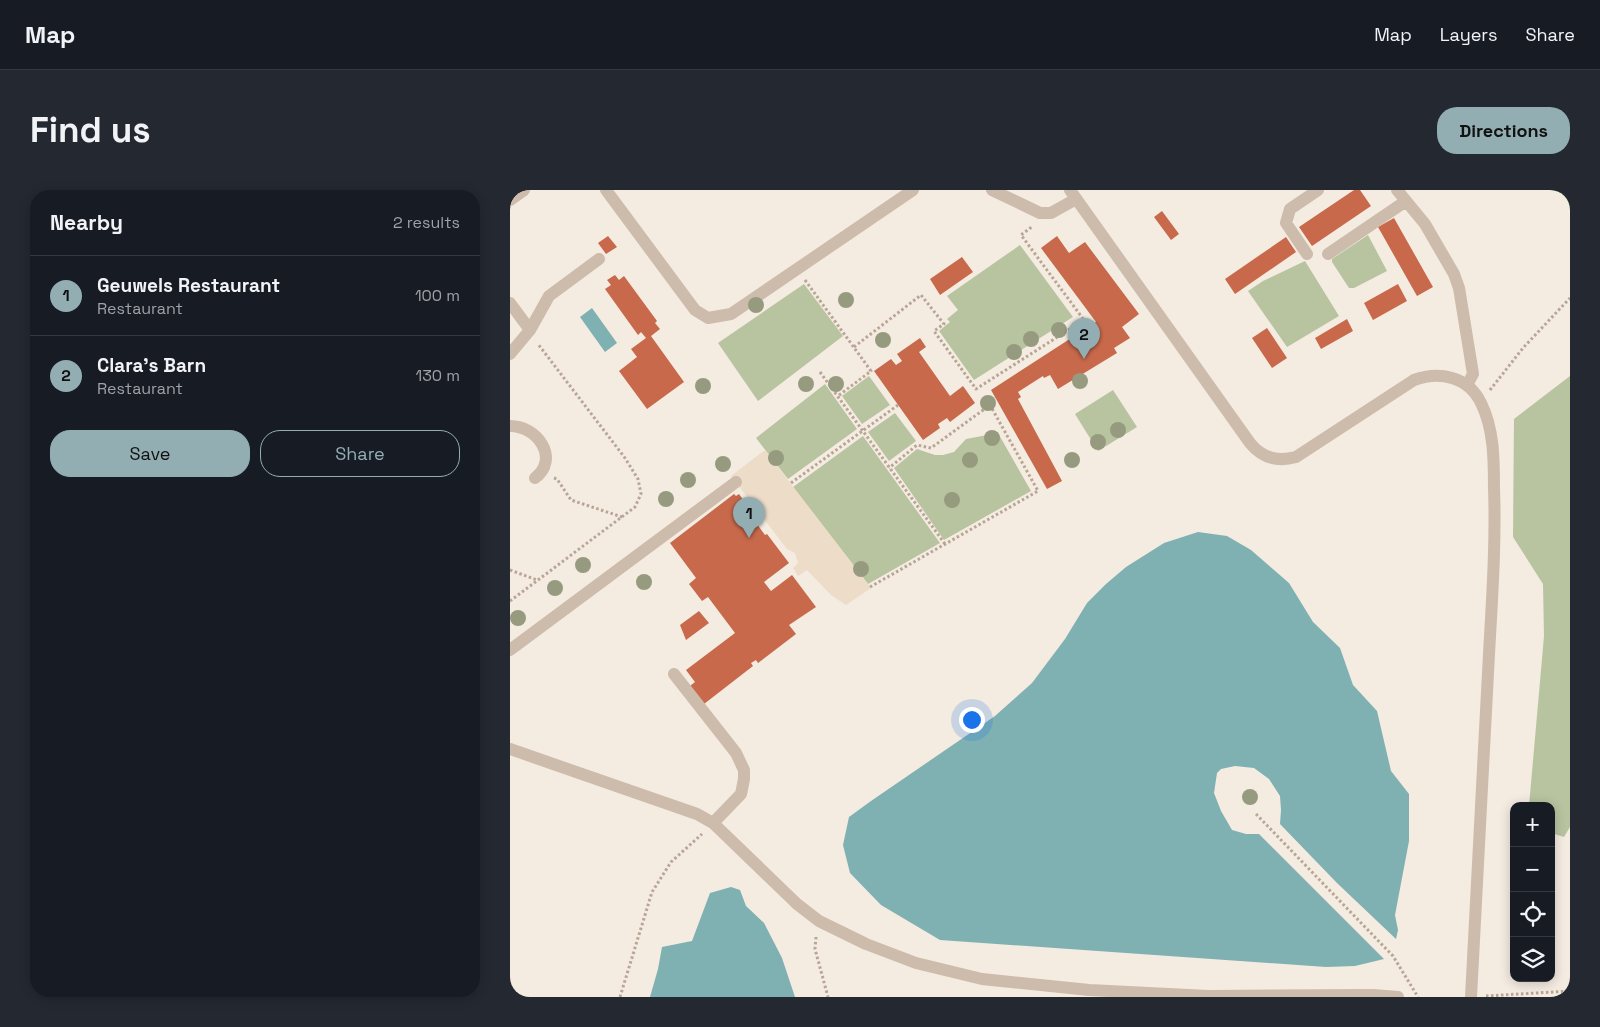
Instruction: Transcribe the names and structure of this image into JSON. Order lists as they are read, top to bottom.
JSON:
{
  "page": {
    "header": "Map",
    "nav": ["Map", "Layers", "Share"],
    "buttons": [
      "Directions",
      ["Save", "Share"]
    ],
    "title": "Find us",
    "heading": ["Nearby", "2 results"],
    "list": [
      {
        "mark": "1",
        "name": "Geuwels Restaurant",
        "note": "Restaurant",
        "value": "100 m"
      },
      {
        "mark": "2",
        "name": "Clara's Barn",
        "note": "Restaurant",
        "value": "130 m"
      }
    ],
    "pins": ["2", "1"],
    "map_buttons": ["+", "−"]
  }
}
